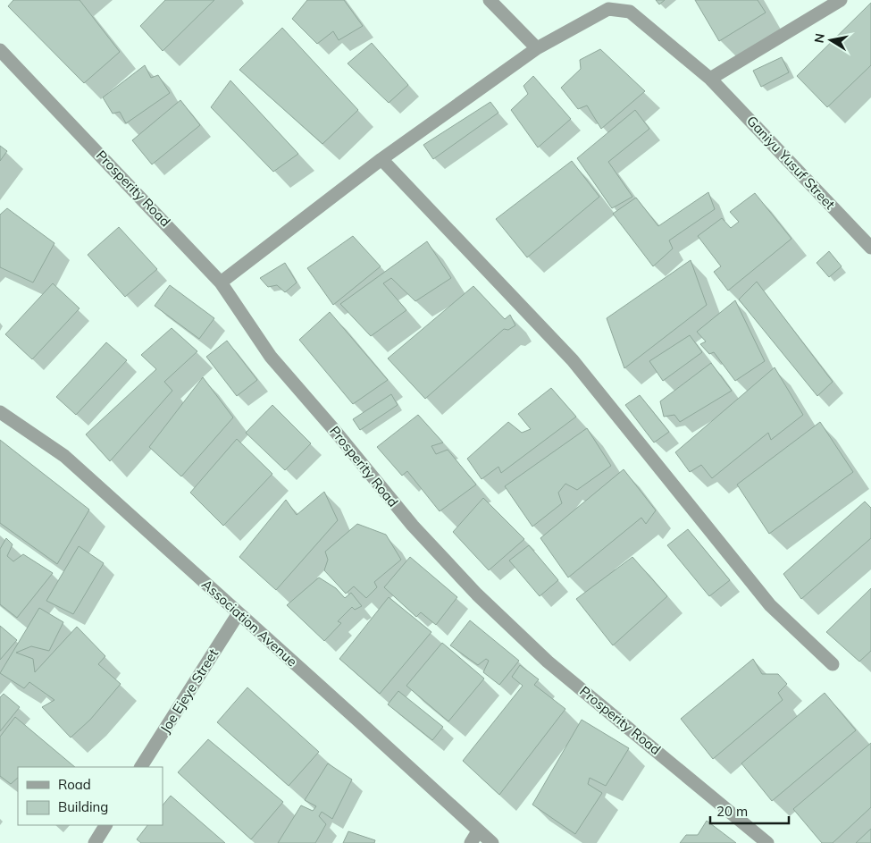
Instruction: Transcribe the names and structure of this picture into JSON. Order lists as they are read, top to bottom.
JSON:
{
  "streets": {
    "street": [
      "Ganiyu Yusuf Street",
      "Prosperity Road",
      "Association Avenue",
      "Joe Ejeye Street"
    ]
  },
  "crossings": [
    ["Association Avenue", "Joe Ejeye Street"]
  ],
  "legend": ["Road", "Building"],
  "scale_bar": "20 m",
  "north": "left"
}
